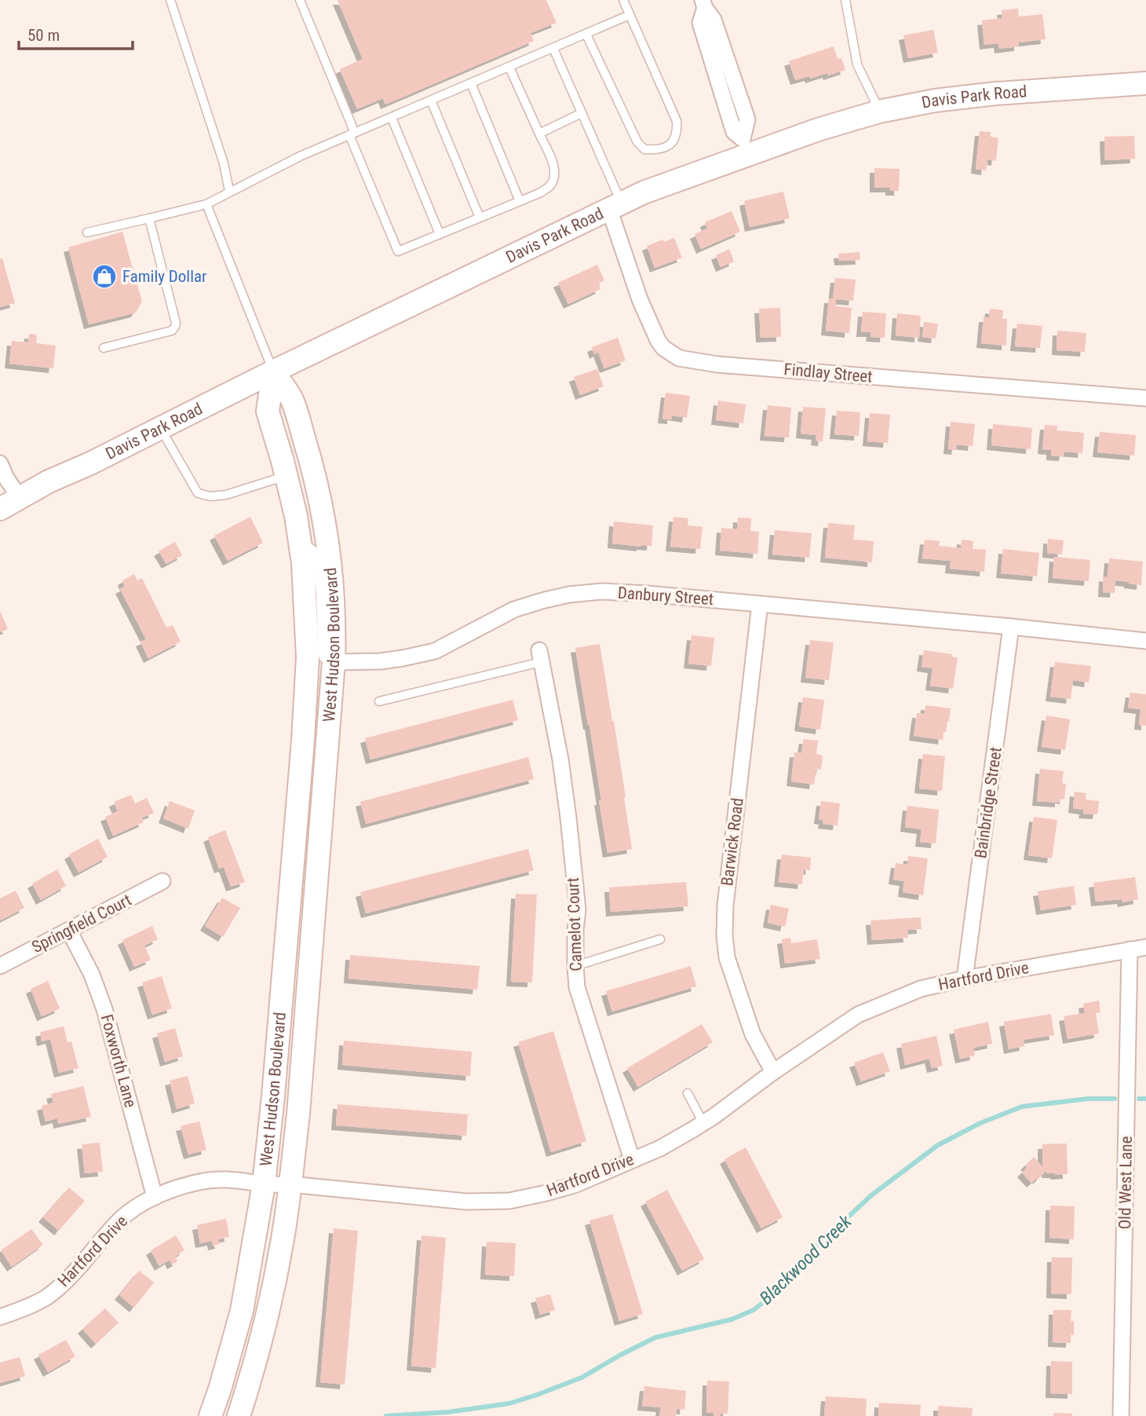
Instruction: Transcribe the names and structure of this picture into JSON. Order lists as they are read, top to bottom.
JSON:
{
  "streets": {
    "main road": ["Davis Park Road", "West Hudson Boulevard"],
    "street": [
      "Findlay Street",
      "Danbury Street",
      "Bainbridge Street",
      "Barwick Road",
      "Springfield Court",
      "Camelot Court",
      "Hartford Drive",
      "Foxworth Lane",
      "Old West Lane"
    ]
  },
  "crossings": [
    ["Davis Park Road", "Findlay Street"],
    ["Davis Park Road", "West Hudson Boulevard"],
    ["Danbury Street", "West Hudson Boulevard"],
    ["Danbury Street", "Bainbridge Street"],
    ["Danbury Street", "Barwick Road"],
    ["West Hudson Boulevard", "Hartford Drive"],
    ["Bainbridge Street", "Hartford Drive"],
    ["Barwick Road", "Hartford Drive"],
    ["Springfield Court", "Foxworth Lane"],
    ["Camelot Court", "Hartford Drive"],
    ["Hartford Drive", "Foxworth Lane"],
    ["Hartford Drive", "Old West Lane"]
  ],
  "water": ["Blackwood Creek"],
  "places": {
    "shop": ["Family Dollar"]
  },
  "scale_bar": "50 m"
}
